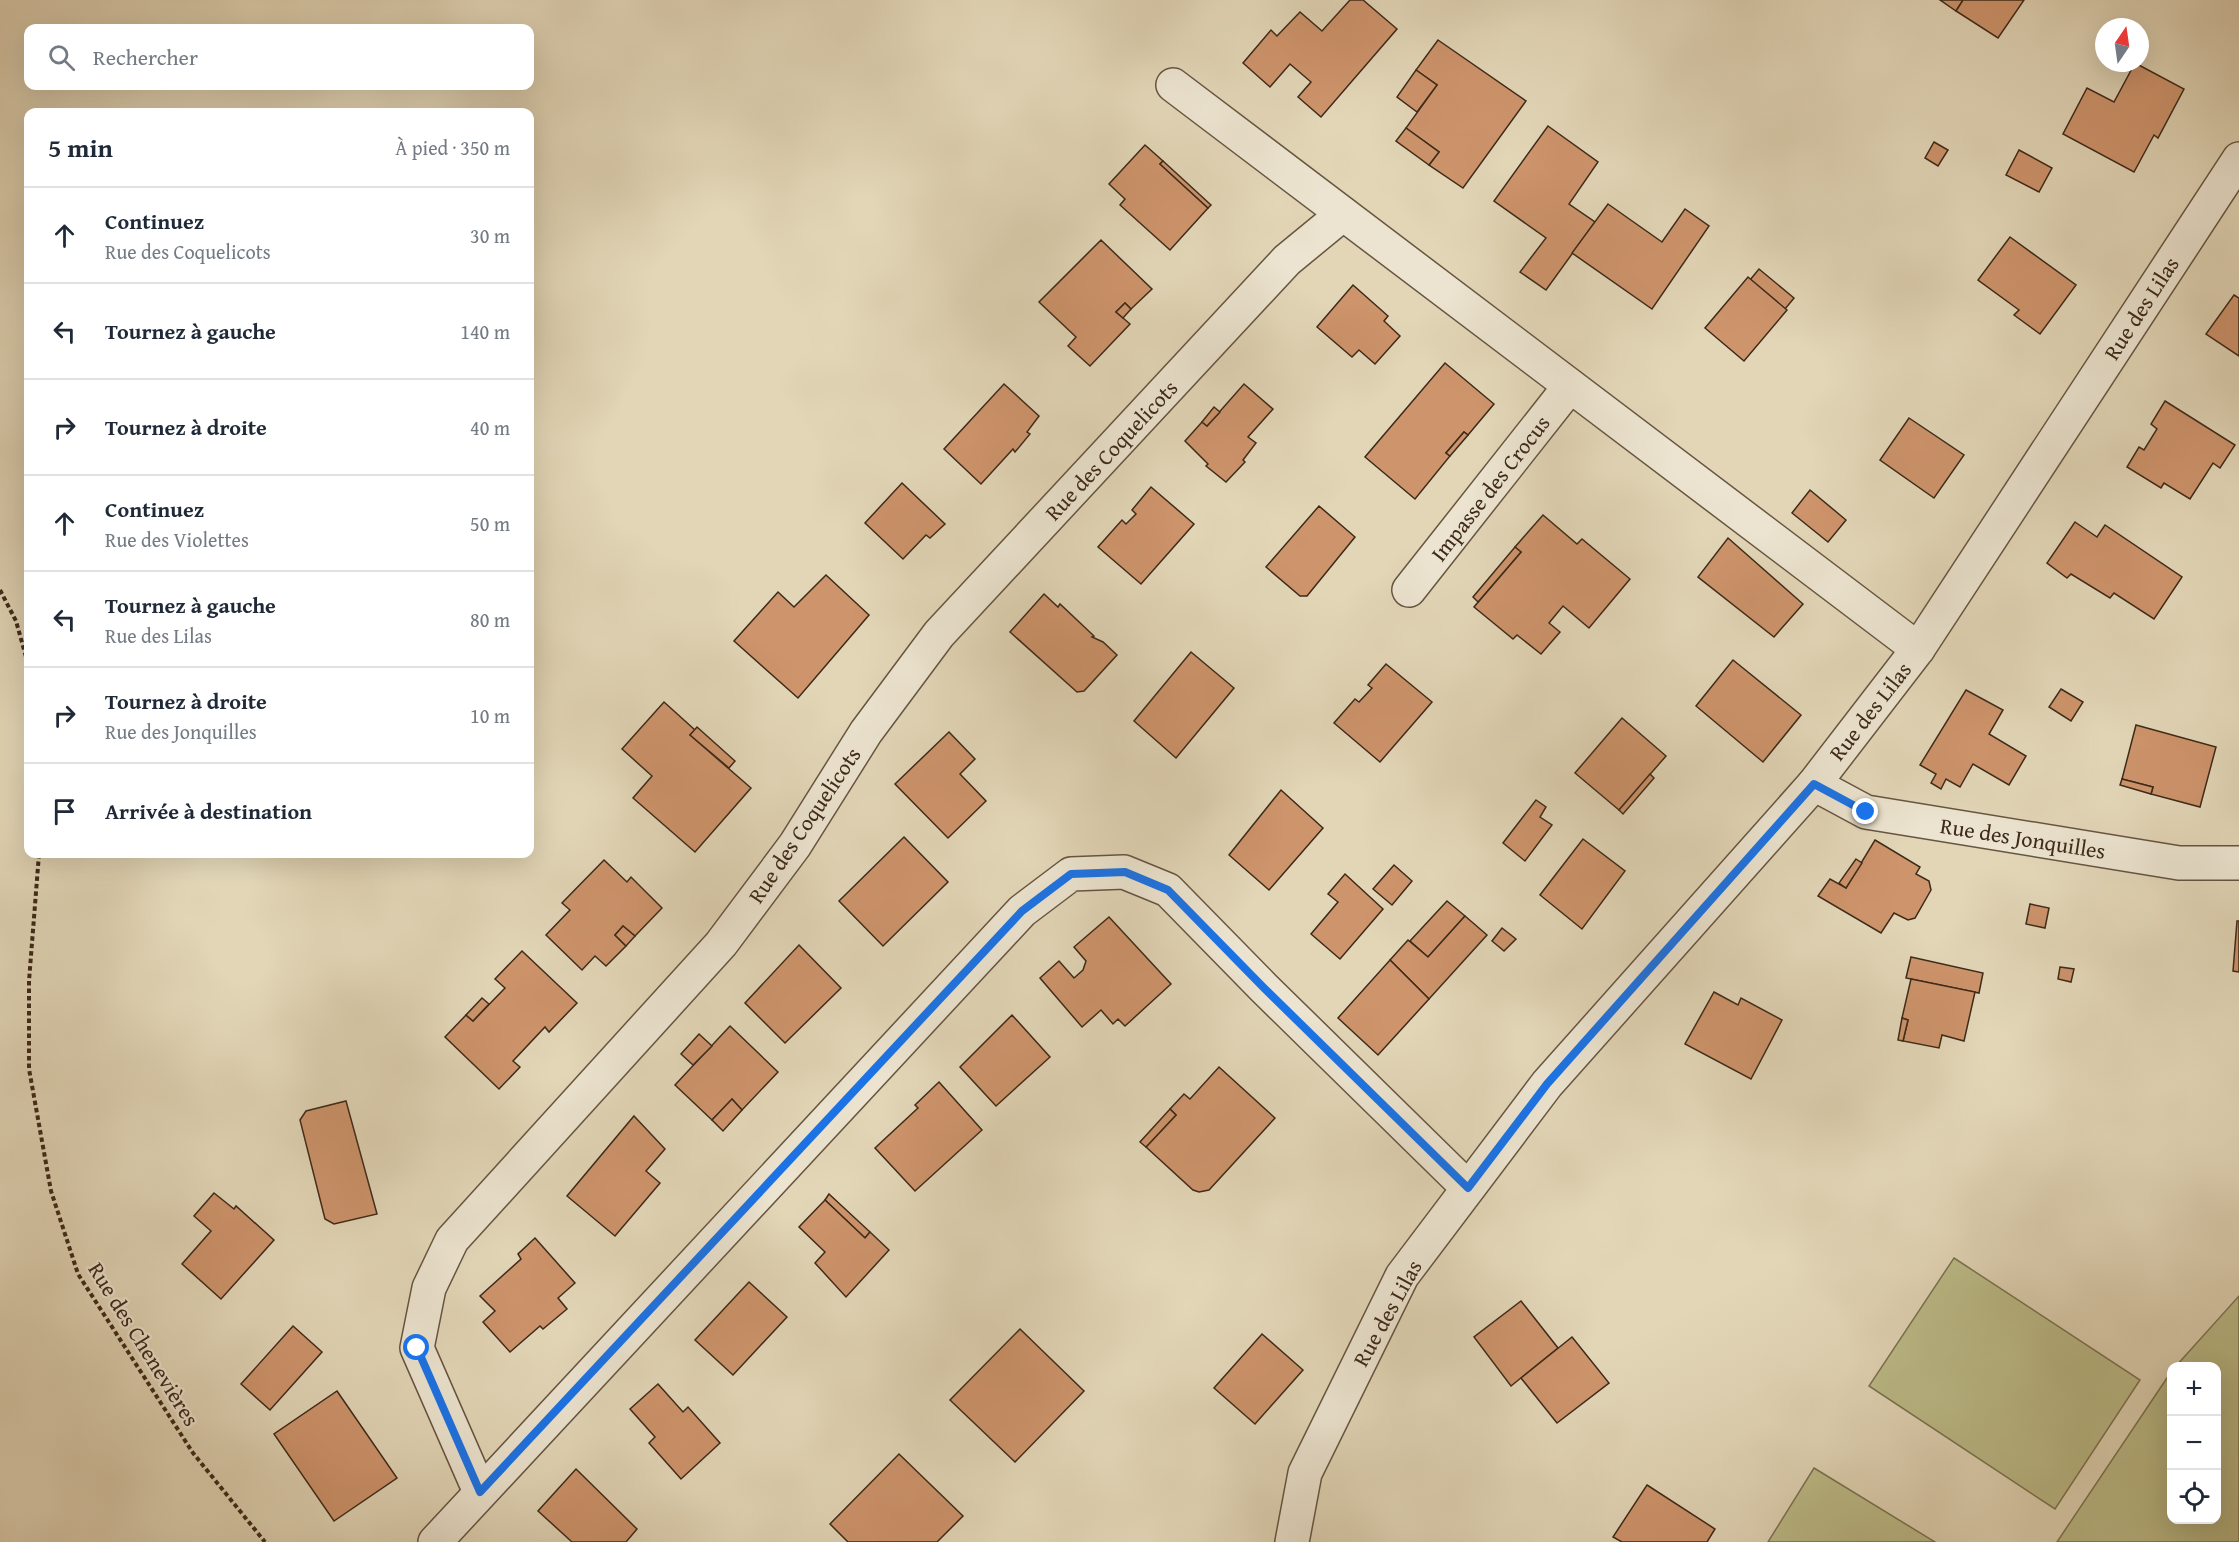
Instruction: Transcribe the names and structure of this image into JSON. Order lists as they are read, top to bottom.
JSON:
{
  "streets": {
    "street": [
      "Rue des Lilas",
      "Rue des Coquelicots",
      "Impasse des Crocus",
      "Rue des Jonquilles"
    ],
    "path": ["Rue des Chenevières"]
  },
  "crossings": [
    ["Rue des Lilas", "Rue des Jonquilles"]
  ],
  "north": "top",
  "page": {
    "search": "Rechercher",
    "heading": ["5 min", "À pied · 350 m"],
    "list": [
      ["Continuez", "Rue des Coquelicots", "30 m"],
      ["Tournez à gauche", "140 m"],
      ["Tournez à droite", "40 m"],
      ["Continuez", "Rue des Violettes", "50 m"],
      ["Tournez à gauche", "Rue des Lilas", "80 m"],
      ["Tournez à droite", "Rue des Jonquilles", "10 m"],
      "Arrivée à destination"
    ],
    "map_buttons": ["+", "−"]
  }
}
